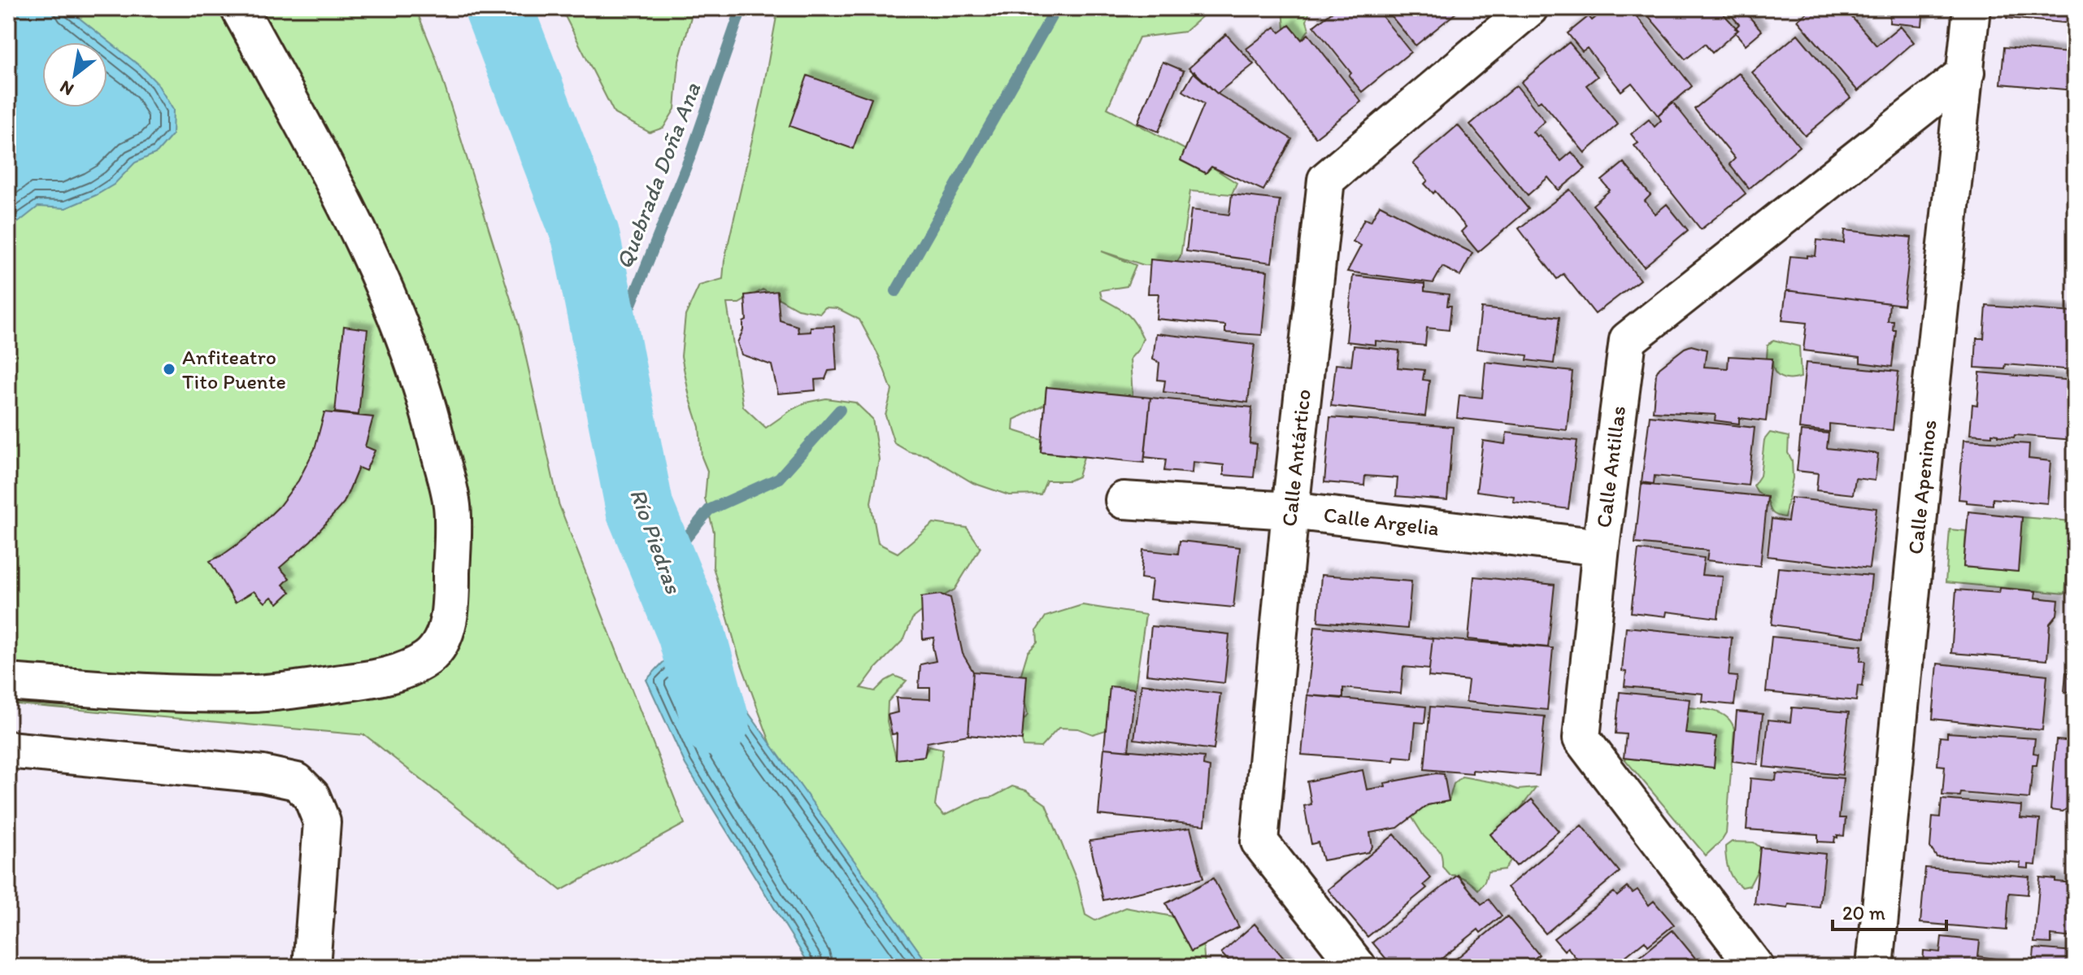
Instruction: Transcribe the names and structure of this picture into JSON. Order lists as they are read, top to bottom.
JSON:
{
  "streets": {
    "street": [
      "Calle Antártico",
      "Calle Antillas",
      "Calle Apeninos",
      "Calle Argelia"
    ]
  },
  "crossings": [
    ["Calle Antártico", "Calle Argelia"],
    ["Calle Antillas", "Calle Apeninos"],
    ["Calle Antillas", "Calle Argelia"]
  ],
  "water": ["Quebrada Doña Ana", "Río Piedras"],
  "places": ["Anfiteatro Tito Puente"],
  "scale_bar": "20 m",
  "north": "bottom left"
}
